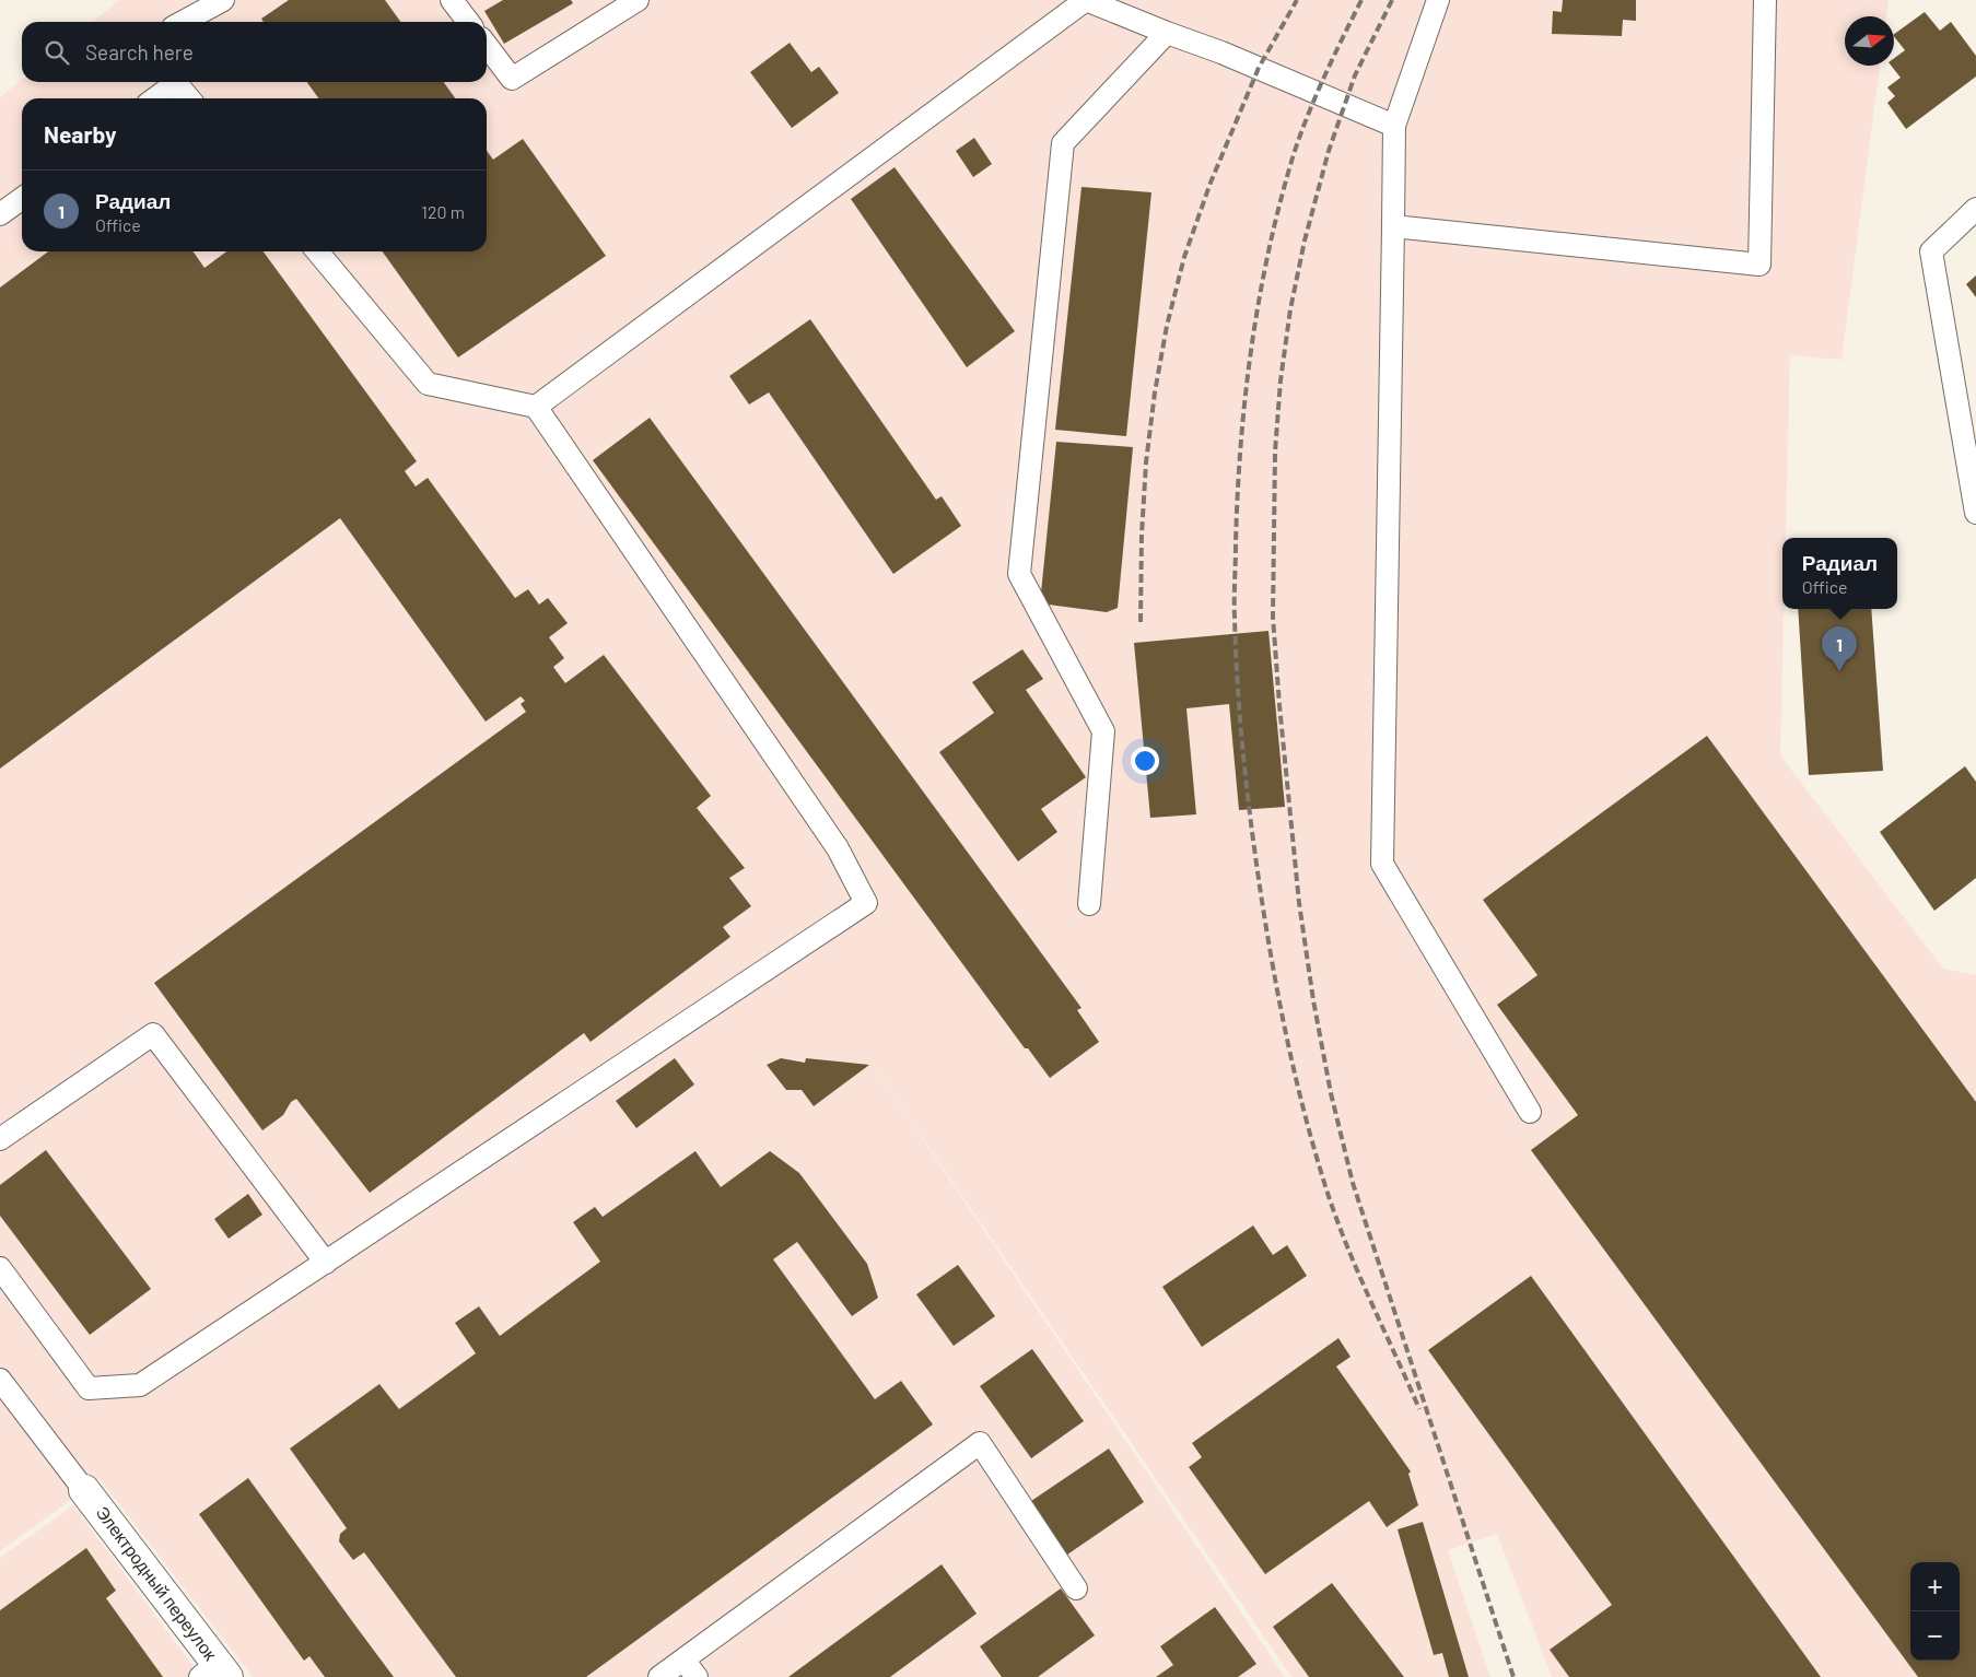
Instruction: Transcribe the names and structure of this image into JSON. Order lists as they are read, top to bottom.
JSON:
{
  "streets": {
    "street": ["Электродный переулок"]
  },
  "north": "right",
  "page": {
    "search": "Search here",
    "heading": "Nearby",
    "list": [
      {
        "mark": "1",
        "name": "Радиал",
        "note": "Office",
        "value": "120 m"
      }
    ],
    "popup": ["Радиал", "Office"],
    "pins": "1",
    "map_buttons": ["+", "−"]
  }
}
